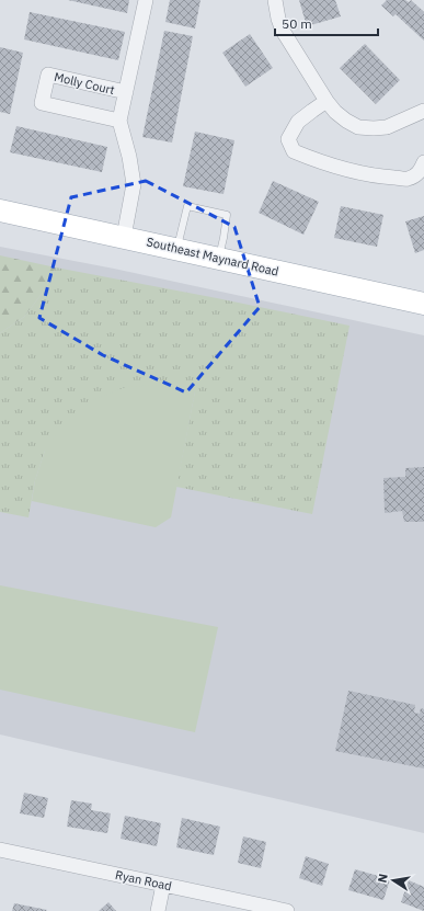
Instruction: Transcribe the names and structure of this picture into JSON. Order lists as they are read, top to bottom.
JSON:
{
  "streets": {
    "main road": ["Southeast Maynard Road"],
    "street": ["Molly Court", "Ryan Road"]
  },
  "scale_bar": "50 m",
  "north": "left"
}
